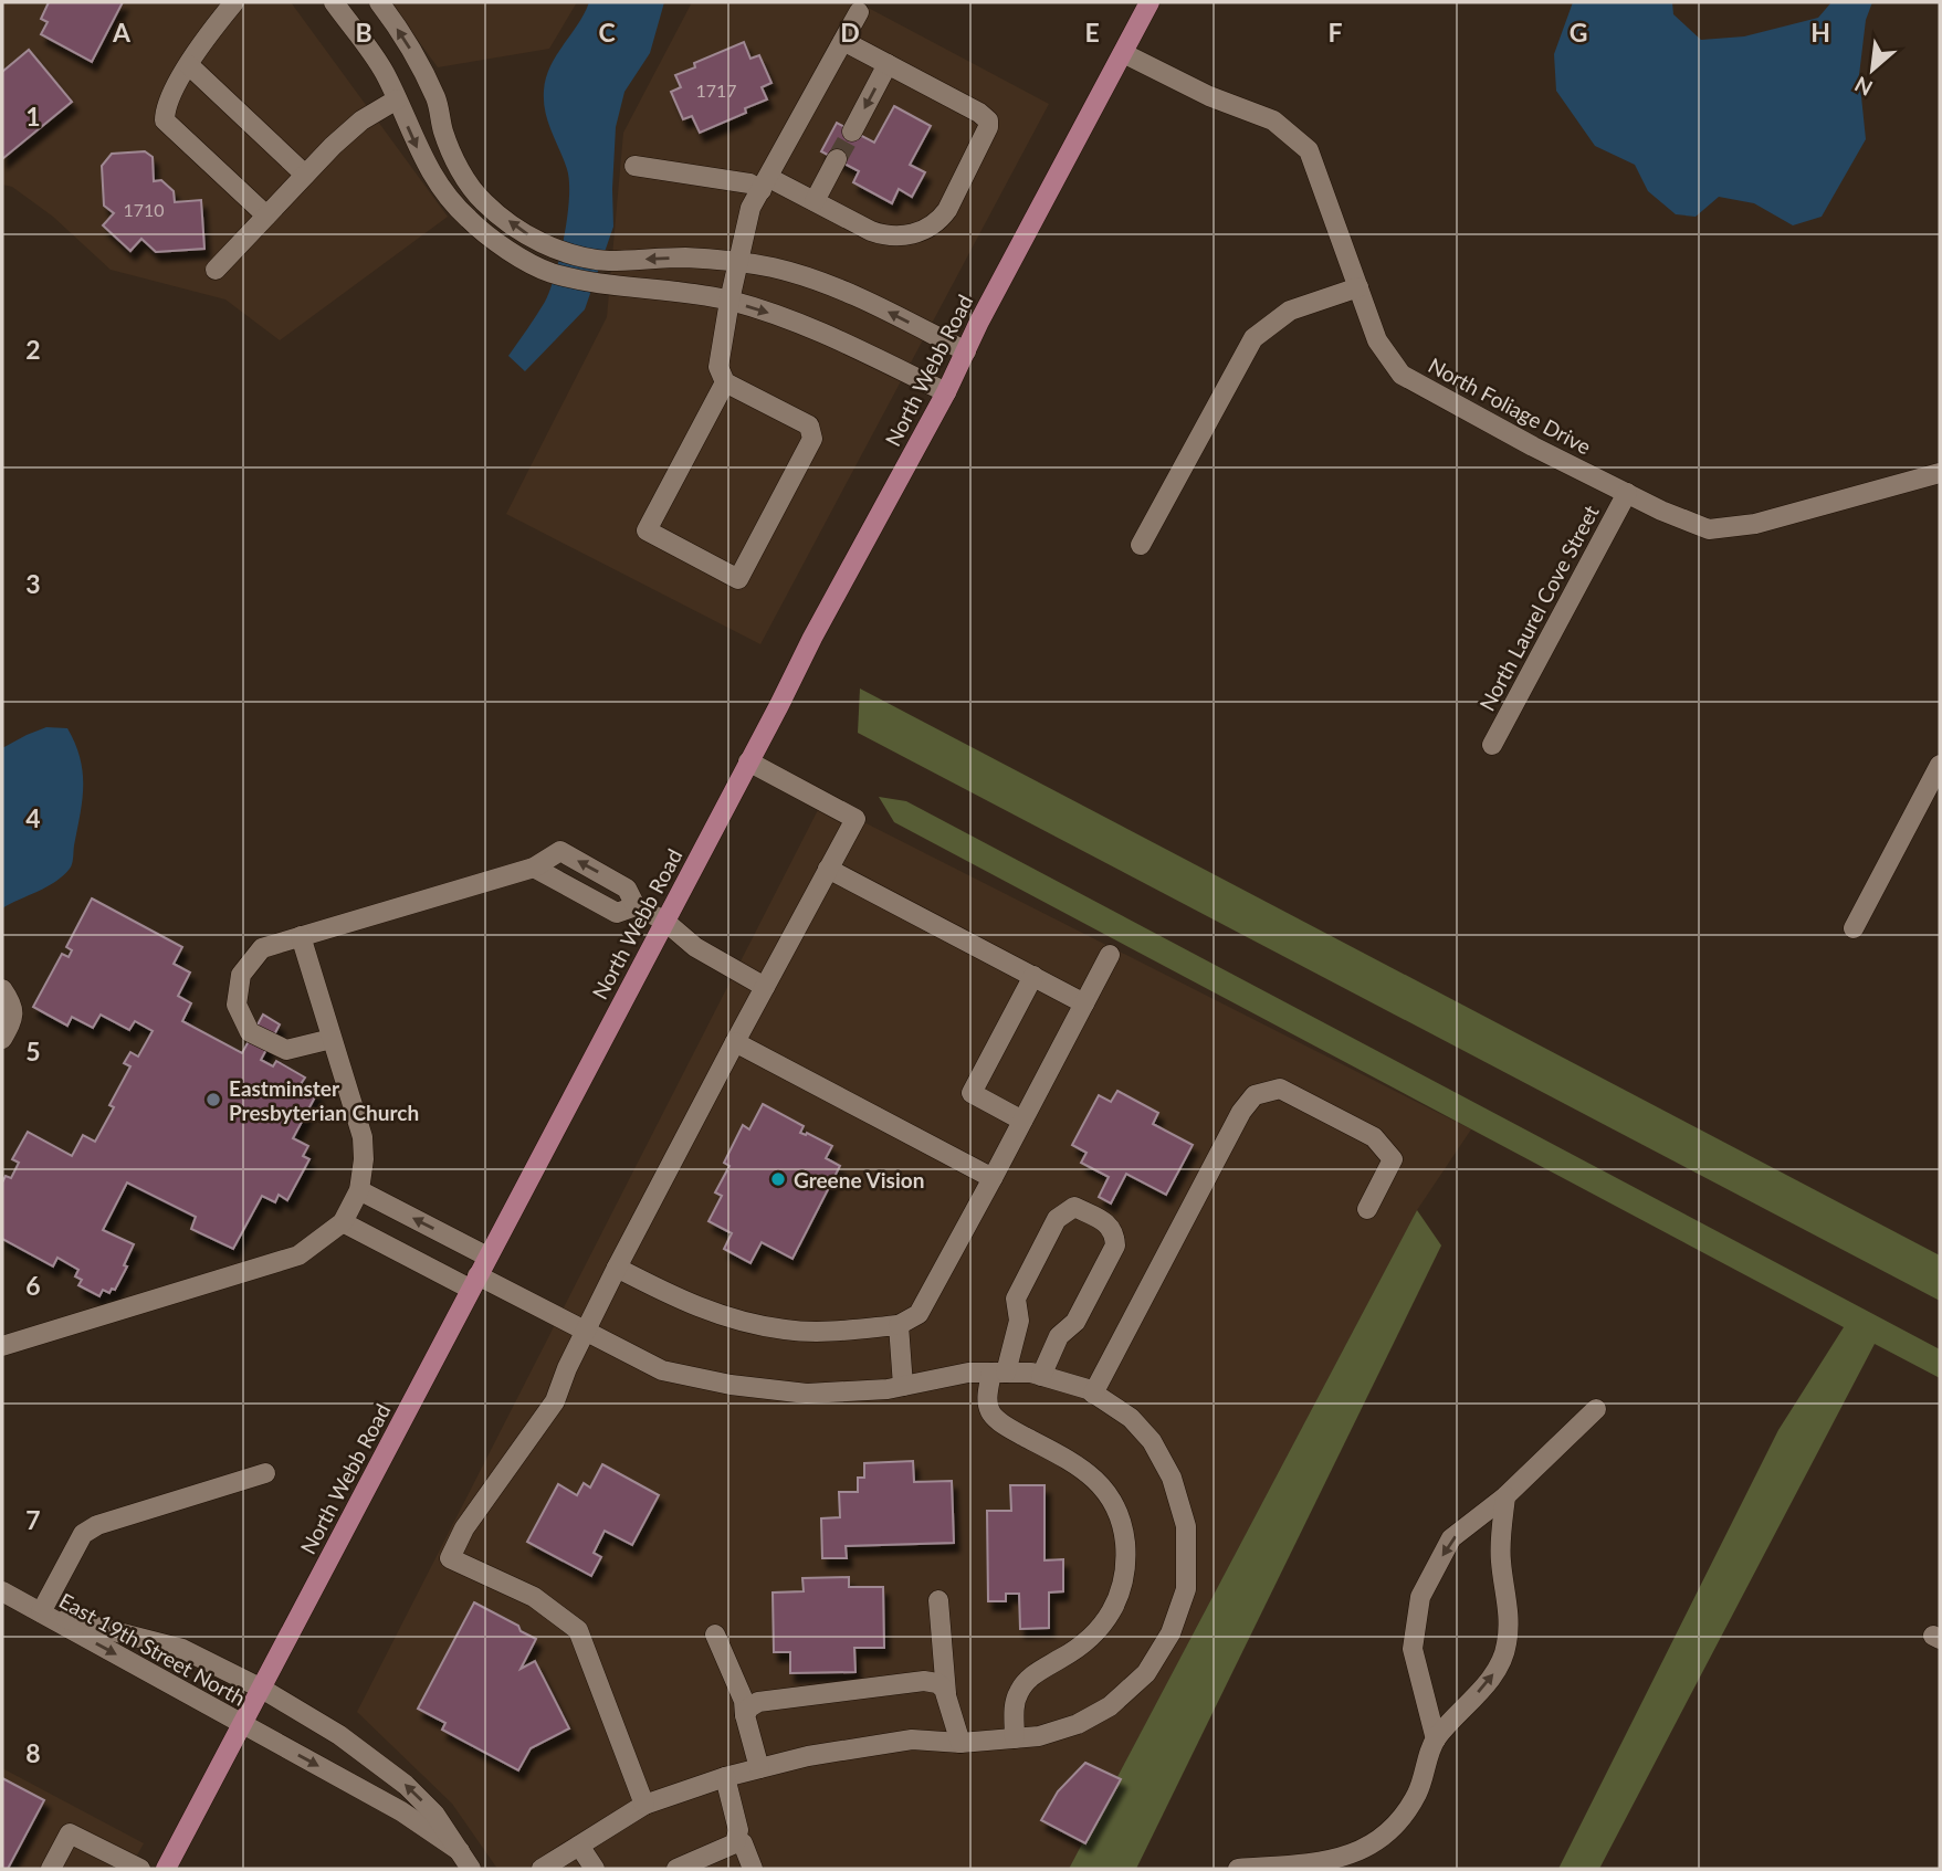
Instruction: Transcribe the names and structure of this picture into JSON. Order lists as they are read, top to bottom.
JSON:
{
  "streets": {
    "main road": ["North Webb Road"],
    "street": ["North Foliage Drive", "North Laurel Cove Street", "East 19th Street North"]
  },
  "crossings": [
    ["North Webb Road", "North Foliage Drive"],
    ["North Webb Road", "East 19th Street North"],
    ["North Foliage Drive", "North Laurel Cove Street"]
  ],
  "places": ["Eastminster Presbyterian Church", "Greene Vision"],
  "house_numbers": ["1717", "1710"],
  "north": "bottom left",
  "grid": {
    "columns": [
      "A",
      "B",
      "C",
      "D",
      "E",
      "F",
      "G",
      "H"
    ],
    "rows": [
      "1",
      "2",
      "3",
      "4",
      "5",
      "6",
      "7",
      "8"
    ]
  }
}
